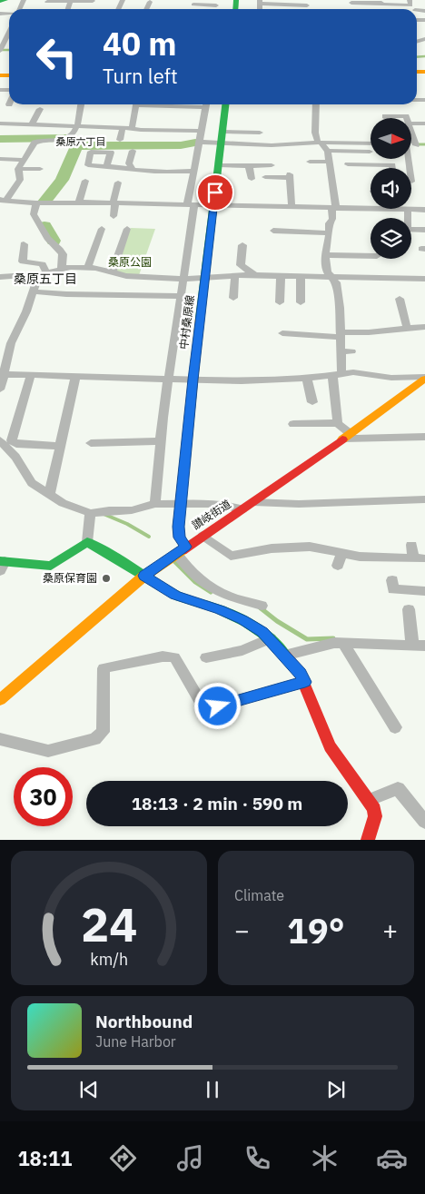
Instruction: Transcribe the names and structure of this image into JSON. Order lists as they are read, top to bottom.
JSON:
{
  "streets": {
    "street": ["中村桑原線", "讃岐街道"]
  },
  "crossings": [
    ["中村桑原線", "讃岐街道"]
  ],
  "districts": ["桑原六丁目", "桑原五丁目"],
  "parks": ["桑原公園"],
  "places": ["桑原保育園"],
  "north": "right",
  "page": {
    "turn": ["40 m", "Turn left"],
    "limit": "30",
    "trip": "18:13 · 2 min · 590 m",
    "tile": "Climate",
    "heat": ["−", "19°", "+"],
    "song": ["Northbound", "June Harbor"],
    "tabs": "18:11",
    "gauge": ["24", "km/h"]
  }
}
